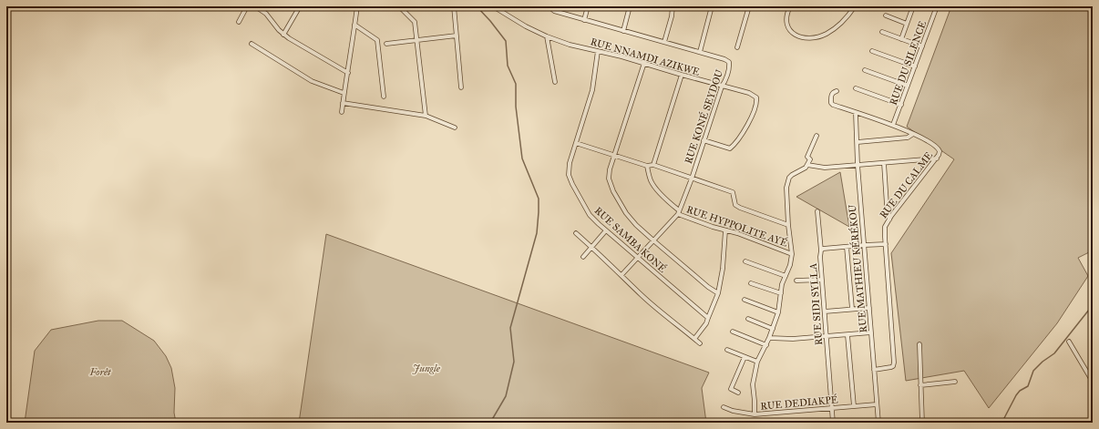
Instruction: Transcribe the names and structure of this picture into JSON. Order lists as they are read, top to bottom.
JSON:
{
  "streets": {
    "street": [
      "RUE NNAMDI AZIKWE",
      "RUE DU SILENCE",
      "RUE KONÉ SEYDOU",
      "RUE DU CALME",
      "RUE HYPPOLITE AYÉ",
      "RUE SAMBA KONÉ",
      "RUE MATHIEU KÉRÉKOU",
      "RUE SIDI SYLLA",
      "RUE DEDIAKPÉ"
    ]
  },
  "crossings": [
    ["RUE NNAMDI AZIKWE", "RUE KONÉ SEYDOU"],
    ["RUE NNAMDI AZIKWE", "RUE SAMBA KONÉ"],
    ["RUE DU SILENCE", "RUE DU CALME"],
    ["RUE KONÉ SEYDOU", "RUE HYPPOLITE AYÉ"],
    ["RUE KONÉ SEYDOU", "RUE SAMBA KONÉ"],
    ["RUE DU CALME", "RUE MATHIEU KÉRÉKOU"],
    ["RUE DU CALME", "RUE SIDI SYLLA"],
    ["RUE MATHIEU KÉRÉKOU", "RUE SIDI SYLLA"],
    ["RUE MATHIEU KÉRÉKOU", "RUE DEDIAKPÉ"],
    ["RUE SIDI SYLLA", "RUE DEDIAKPÉ"]
  ],
  "parks": ["Jungle", "Forêt"]
}
